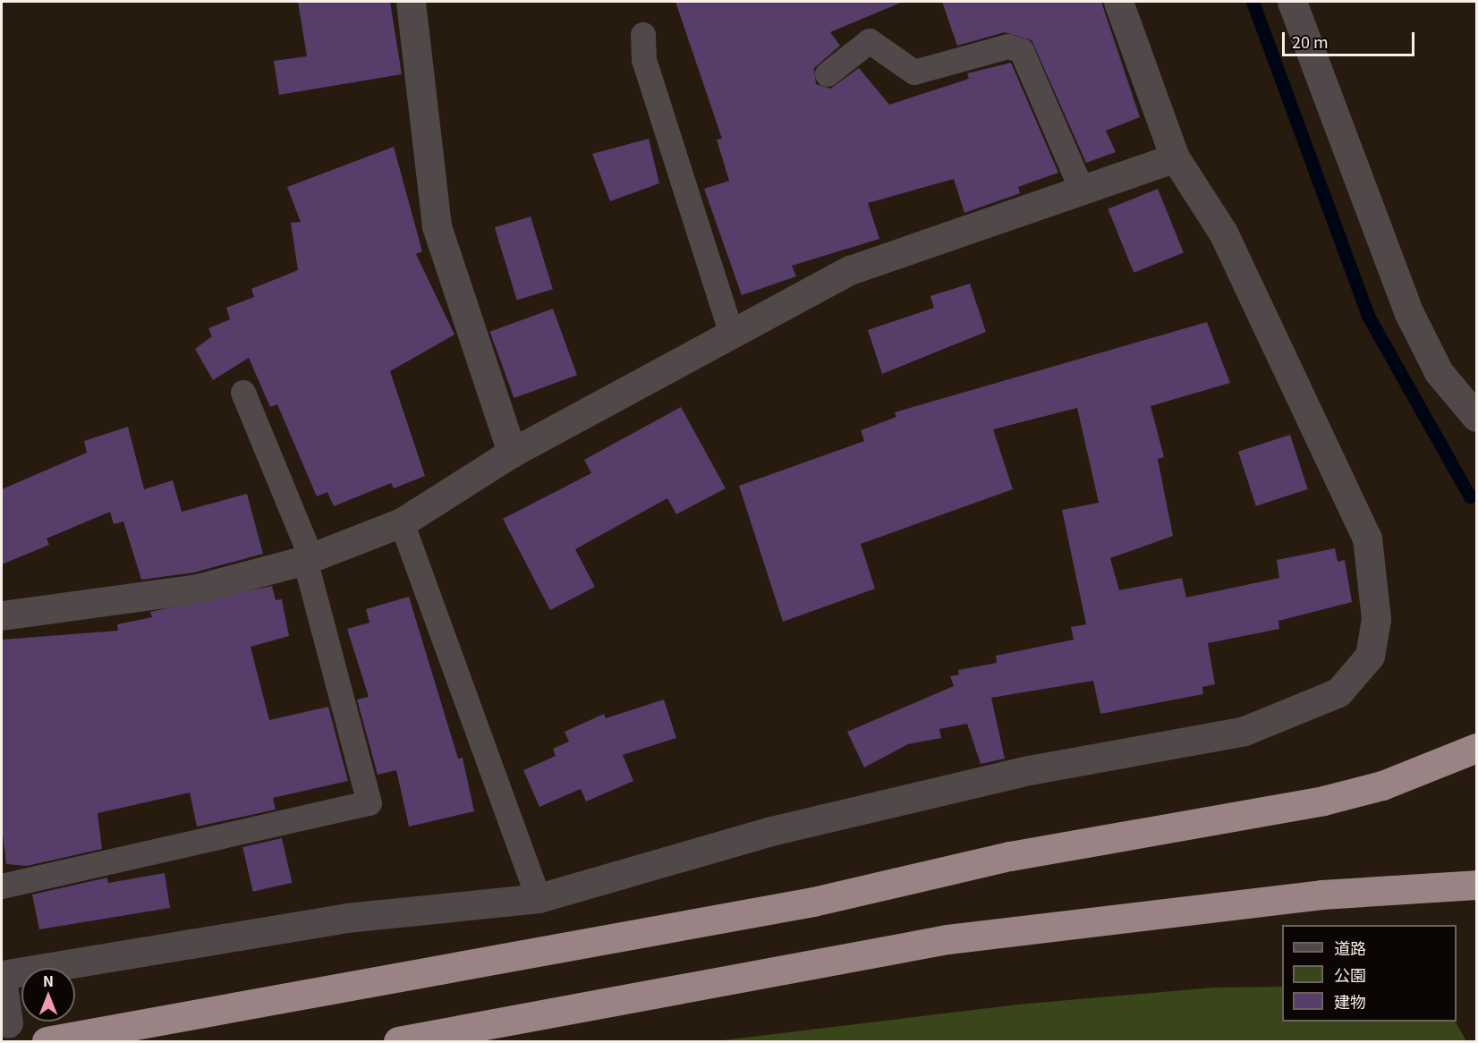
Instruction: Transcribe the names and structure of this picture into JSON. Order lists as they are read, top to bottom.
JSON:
{
  "legend": ["道路", "公園", "建物"],
  "scale_bar": "20 m",
  "north": "top"
}
